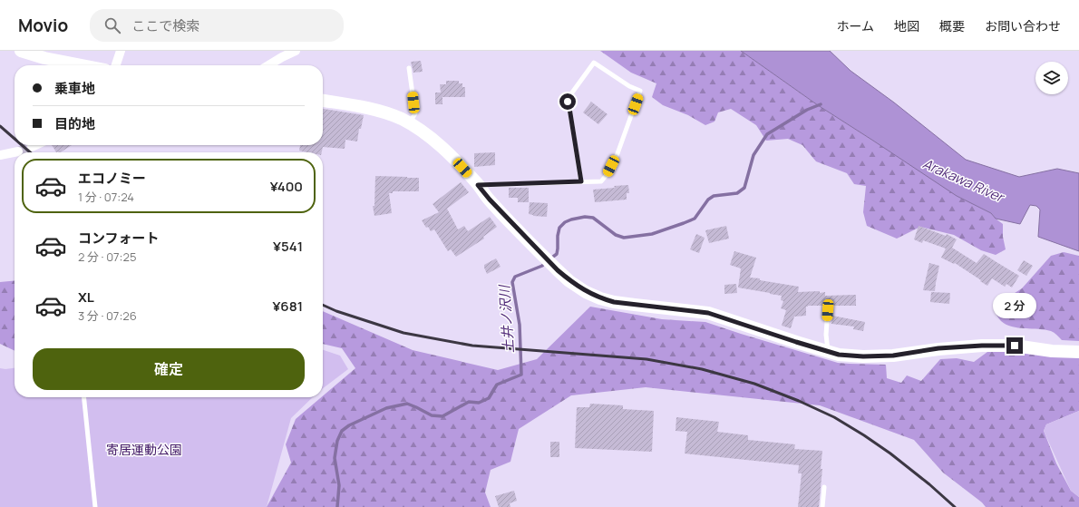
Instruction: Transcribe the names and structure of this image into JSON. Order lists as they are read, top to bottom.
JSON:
{
  "water": ["Arakawa River", "土井ノ沢川"],
  "parks": ["寄居運動公園"],
  "page": {
    "header": "Movio",
    "search": "ここで検索",
    "nav": [
      "ホーム",
      "地図",
      "概要",
      "お問い合わせ"
    ],
    "banner": ["乗車地", "目的地"],
    "list": [
      {
        "name": "エコノミー",
        "note": "1 分 · 07:24",
        "value": "¥400"
      },
      {
        "name": "コンフォート",
        "note": "2 分 · 07:25",
        "value": "¥541"
      },
      {
        "name": "XL",
        "note": "3 分 · 07:26",
        "value": "¥681"
      }
    ],
    "bubble": "2 分",
    "buttons": "確定"
  }
}
